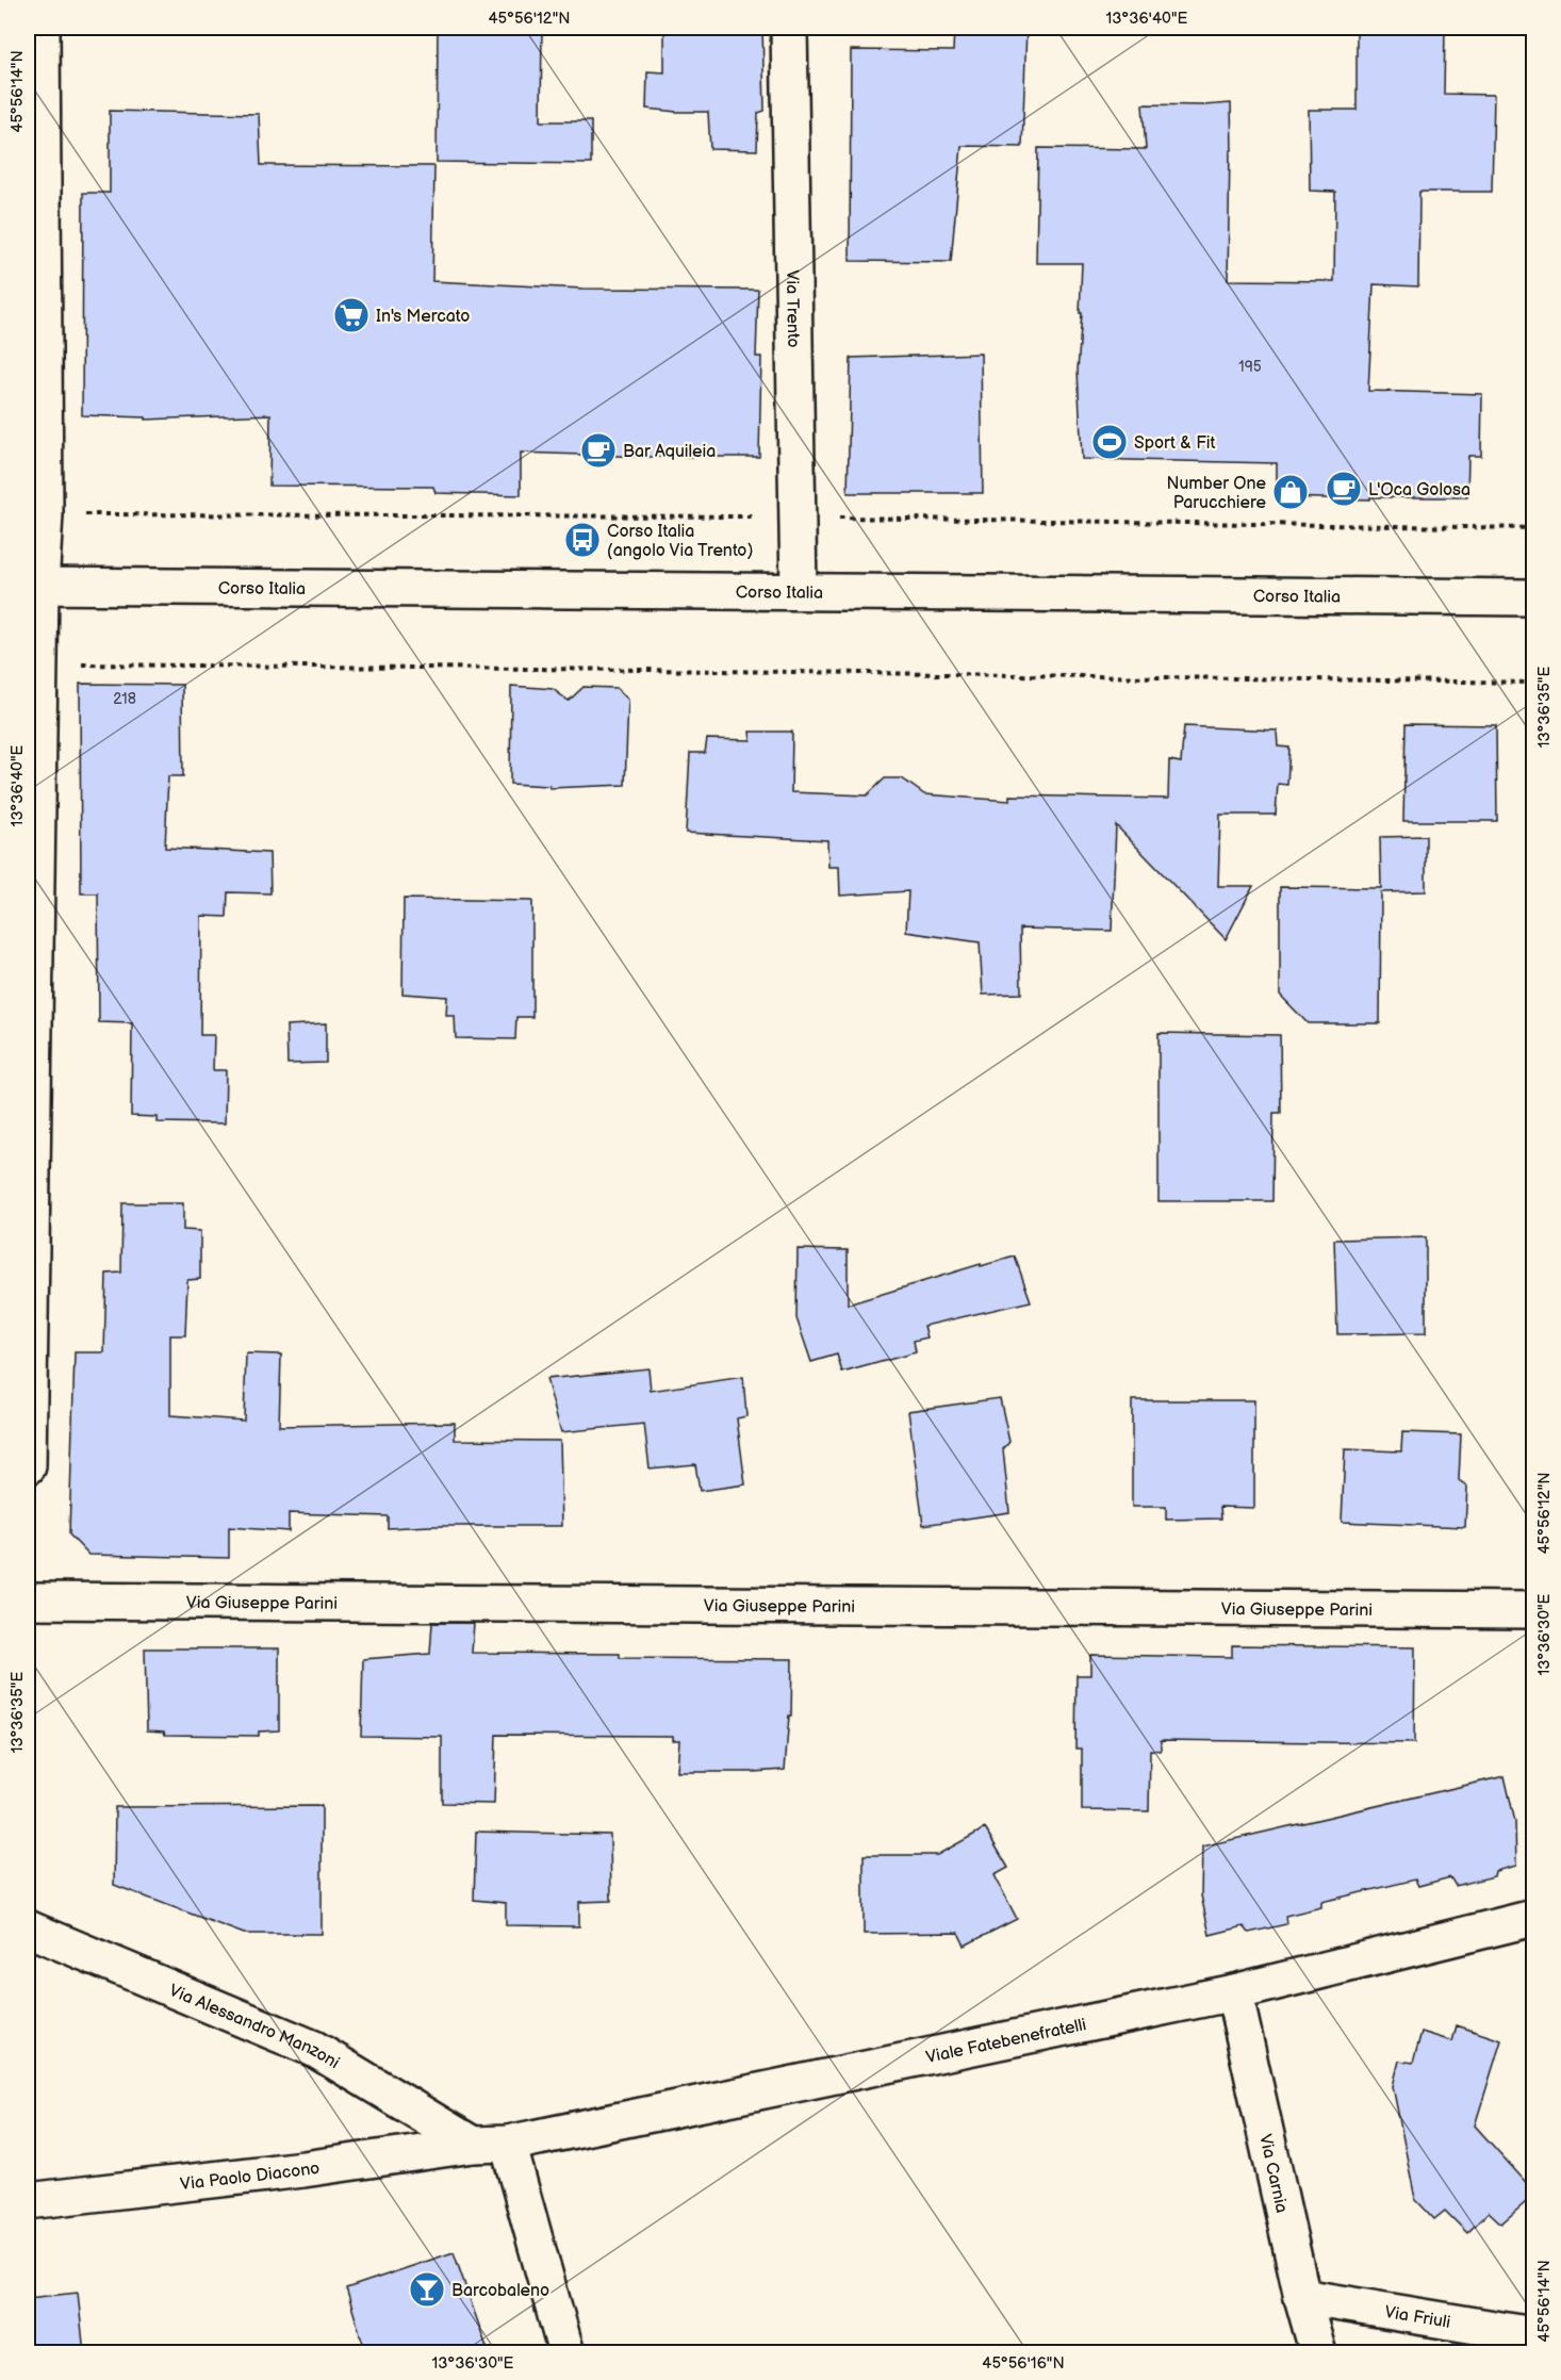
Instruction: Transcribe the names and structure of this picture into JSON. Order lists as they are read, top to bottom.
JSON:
{
  "streets": {
    "street": [
      "Via Trento",
      "Corso Italia",
      "Via Giuseppe Parini",
      "Via Alessandro Manzoni",
      "Viale Fatebenefratelli",
      "Via Carnia",
      "Via Paolo Diacono",
      "Via Friuli"
    ]
  },
  "crossings": [
    ["Via Trento", "Corso Italia"],
    ["Via Alessandro Manzoni", "Viale Fatebenefratelli"],
    ["Via Alessandro Manzoni", "Via Paolo Diacono"],
    ["Viale Fatebenefratelli", "Via Carnia"],
    ["Viale Fatebenefratelli", "Via Paolo Diacono"],
    ["Via Carnia", "Via Friuli"]
  ],
  "places": {
    "supermarket": ["In's Mercato"],
    "sports": ["Sport & Fit"],
    "cafe": ["Bar Aquileia", "L'Oca Golosa"],
    "shop": ["Number One Parucchiere"],
    "bus stop": ["Corso Italia (angolo Via Trento)"],
    "bar": ["Barcobaleno"]
  },
  "house_numbers": ["195", "218"],
  "coordinates": [
    "45°56'12\"N",
    "13°36'40\"E",
    "45°56'14\"N",
    "13°36'35\"E",
    "13°36'30\"E",
    "45°56'16\"N"
  ]
}
